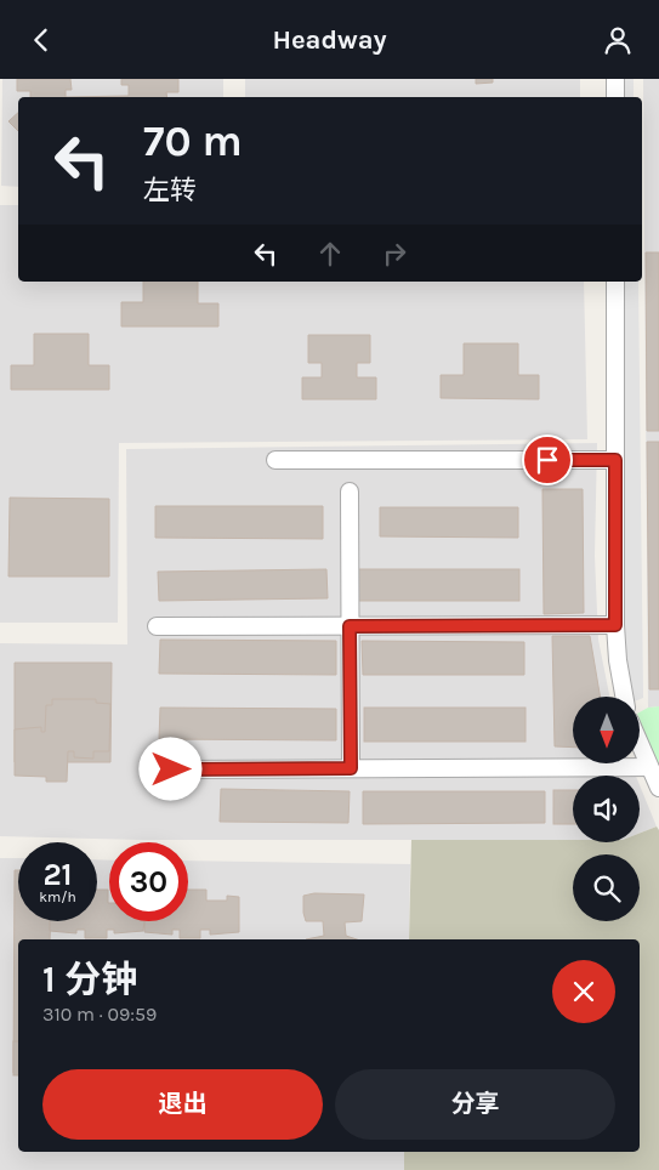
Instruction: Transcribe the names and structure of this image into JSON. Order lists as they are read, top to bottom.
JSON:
{
  "north": "bottom",
  "page": {
    "header": "Headway",
    "turn": ["70 m", "左转"],
    "speed": "21 km/h",
    "limit": "30",
    "heading": ["1 分钟", "310 m · 09:59"],
    "buttons": ["退出", "分享"]
  }
}
